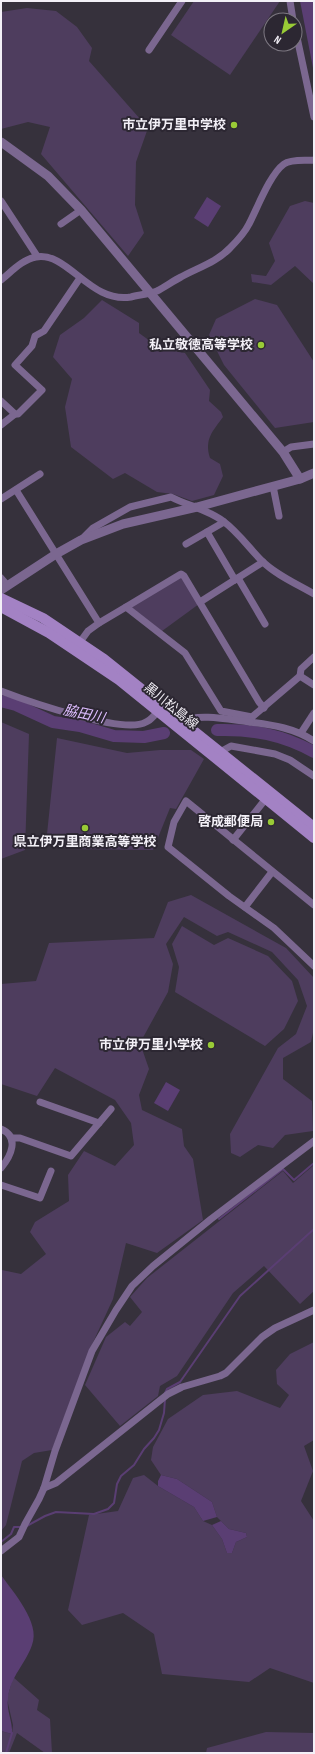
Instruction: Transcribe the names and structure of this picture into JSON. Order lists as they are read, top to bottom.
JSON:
{
  "streets": {
    "main road": ["黒川松島線"]
  },
  "water": ["脇田川"],
  "places": [
    "市立伊万里中学校",
    "私立敬徳高等学校",
    "啓成郵便局",
    "県立伊万里商業高等学校",
    "市立伊万里小学校"
  ],
  "north": "bottom left"
}
